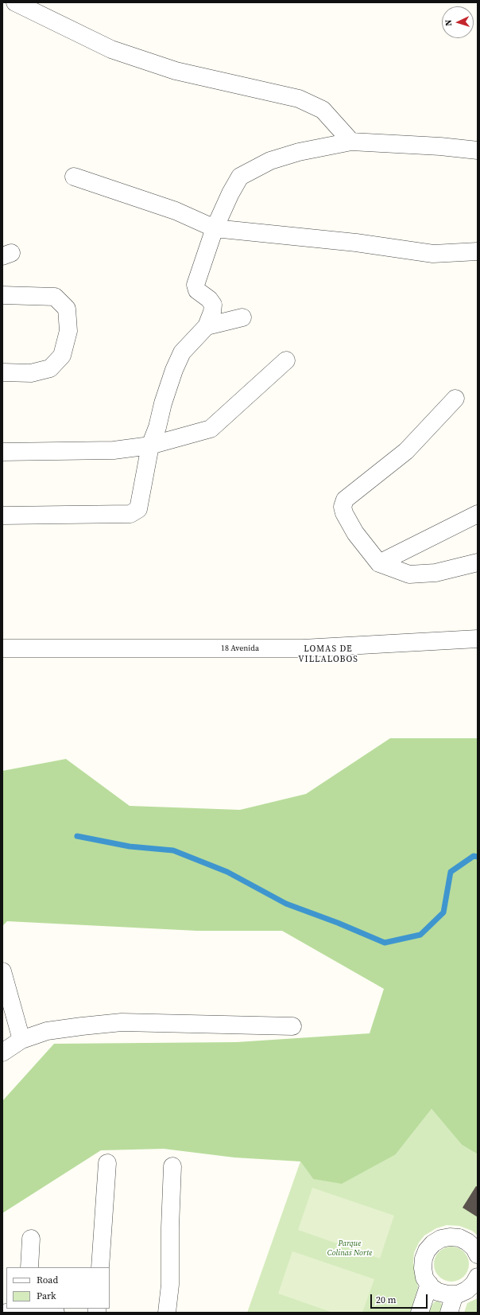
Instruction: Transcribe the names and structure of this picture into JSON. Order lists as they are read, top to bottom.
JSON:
{
  "streets": {
    "street": ["18 Avenida"]
  },
  "districts": ["LOMAS DE VILLALOBOS"],
  "parks": ["Parque Colinas Norte"],
  "legend": ["Road", "Park"],
  "scale_bar": "20 m",
  "north": "left"
}
